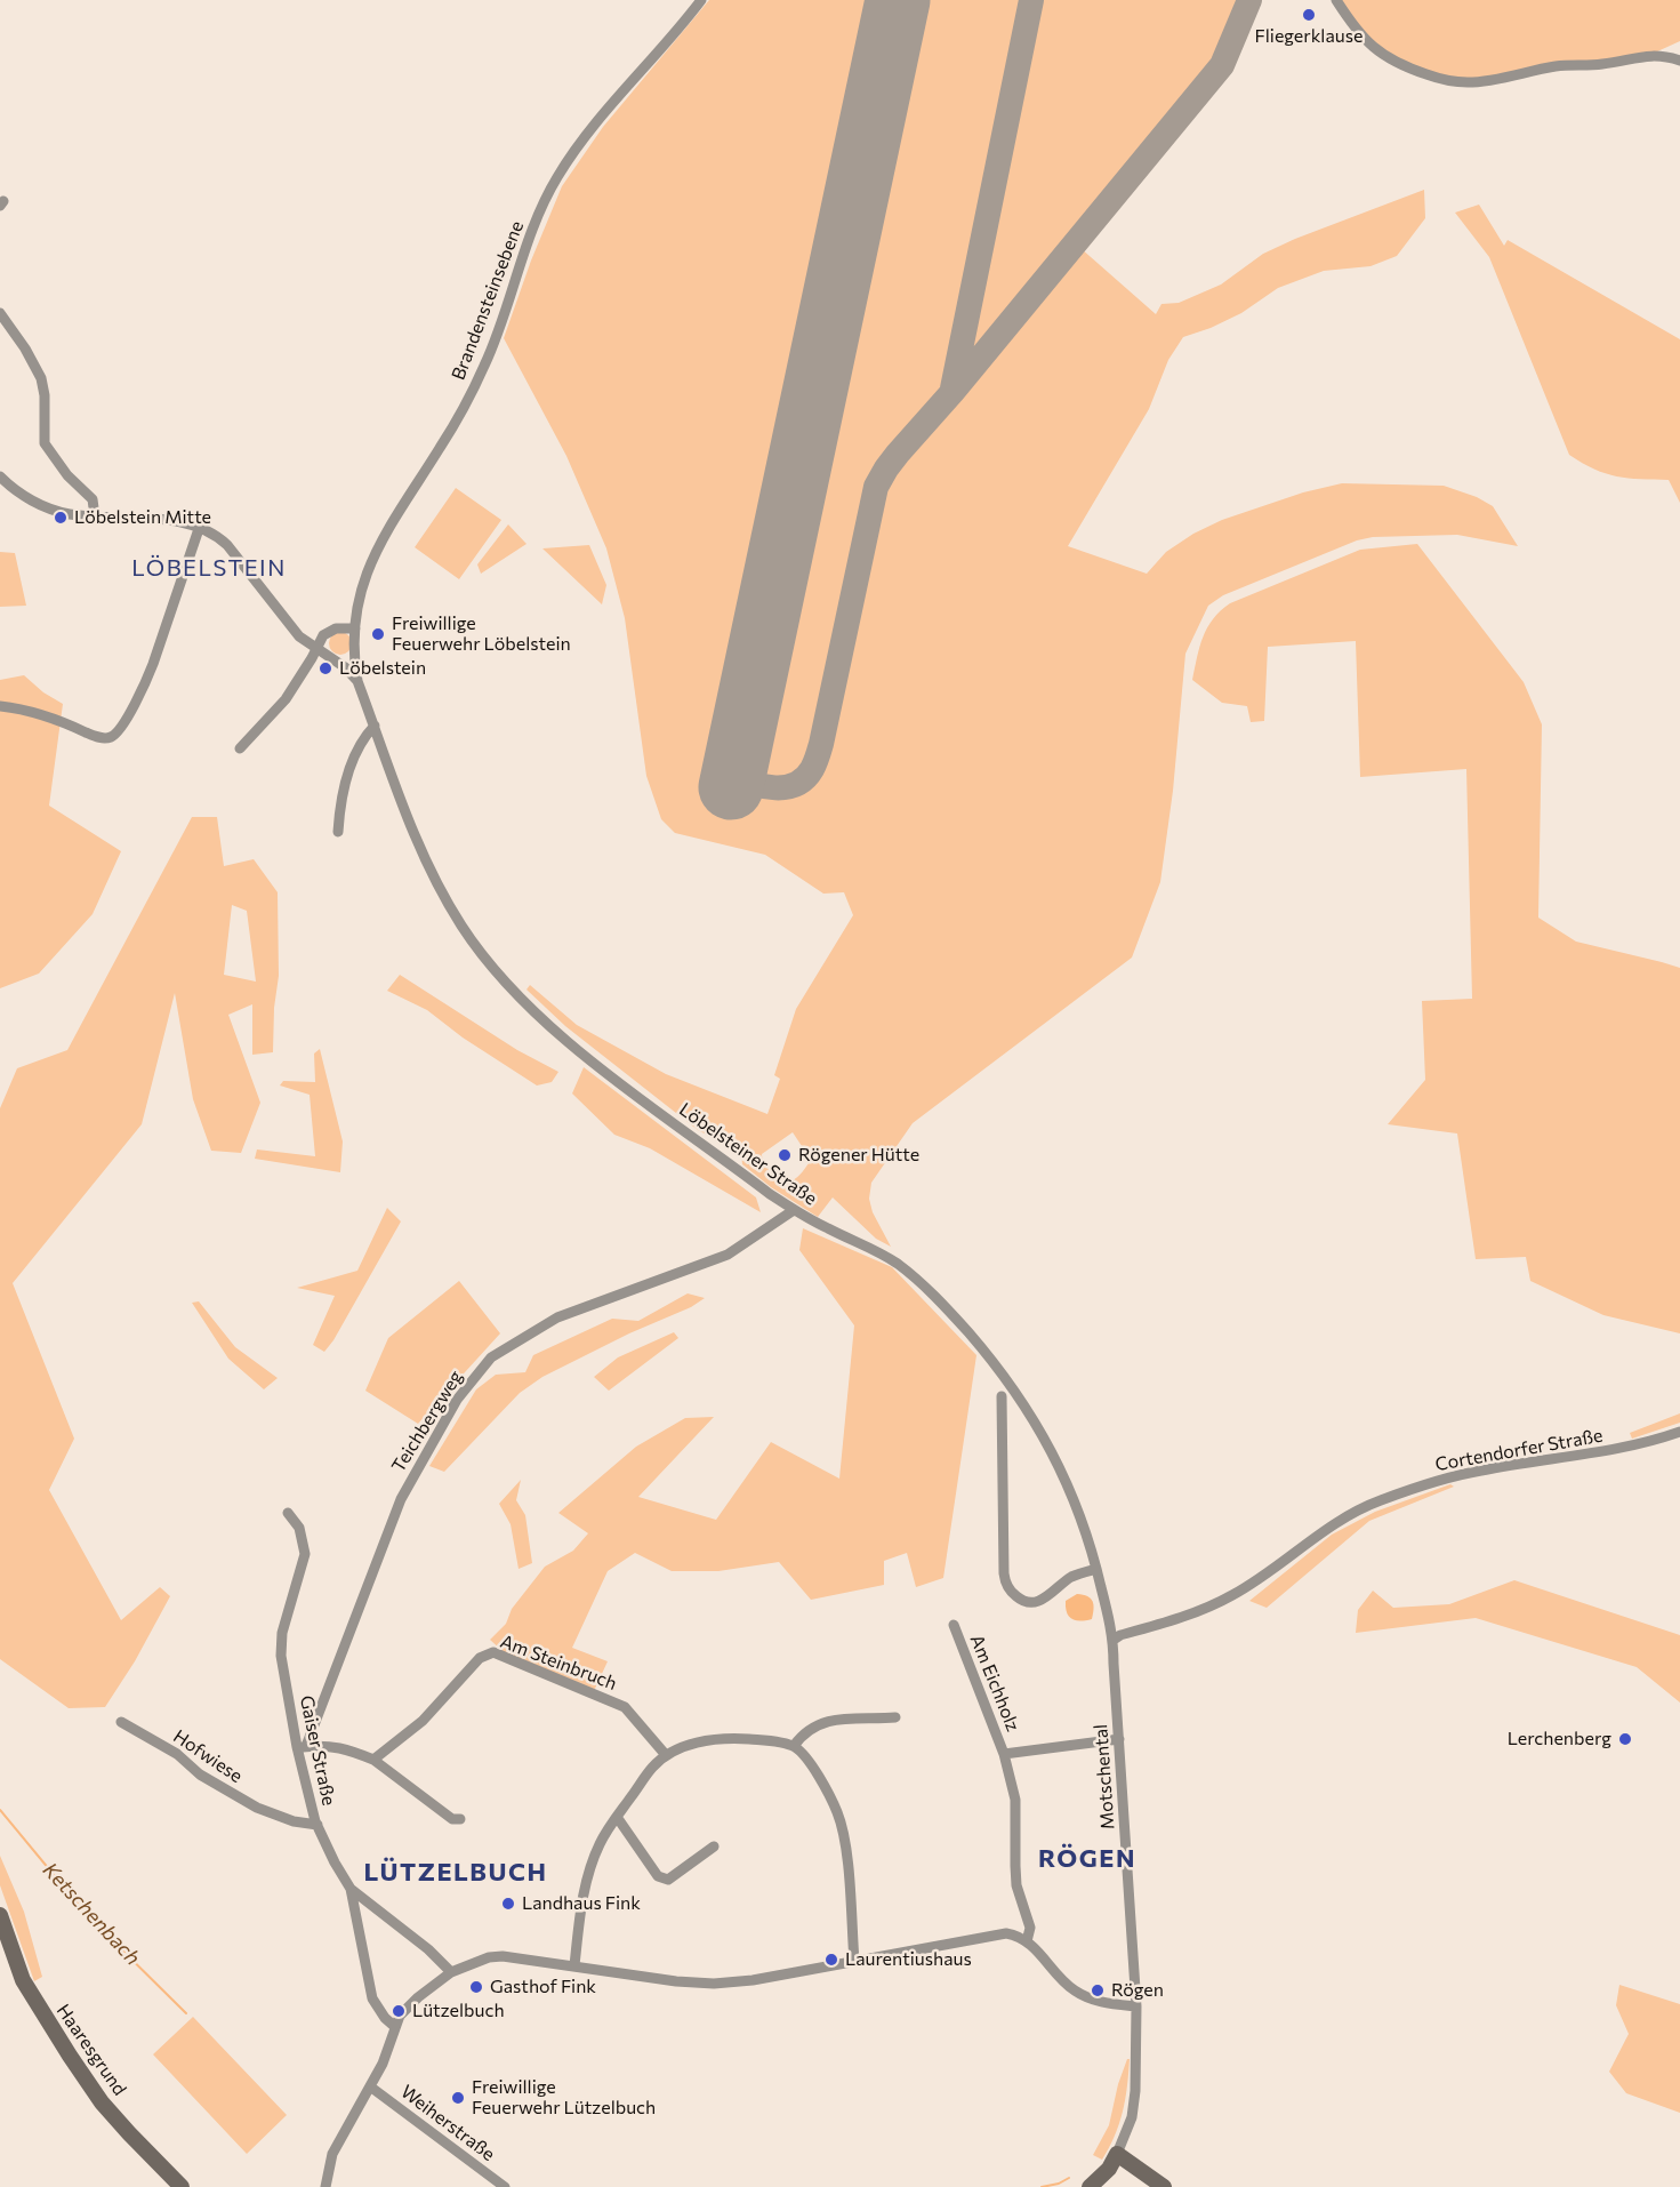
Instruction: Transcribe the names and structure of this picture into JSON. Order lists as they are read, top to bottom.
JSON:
{
  "streets": {
    "street": [
      "Brandensteinsebene",
      "Löbelsteiner Straße",
      "Teichbergweg",
      "Cortendorfer Straße",
      "Am Steinbruch",
      "Am Eichholz",
      "Gaiser Straße",
      "Hofwiese",
      "Motschental",
      "Haaresgrund",
      "Weiherstraße"
    ]
  },
  "crossings": [
    ["Brandensteinsebene", "Löbelsteiner Straße"],
    ["Löbelsteiner Straße", "Teichbergweg"],
    ["Löbelsteiner Straße", "Cortendorfer Straße"],
    ["Löbelsteiner Straße", "Motschental"],
    ["Teichbergweg", "Gaiser Straße"],
    ["Cortendorfer Straße", "Motschental"],
    ["Am Eichholz", "Motschental"],
    ["Gaiser Straße", "Hofwiese"]
  ],
  "districts": ["LÖBELSTEIN", "RÖGEN", "LÜTZELBUCH"],
  "water": ["Ketschenbach"],
  "places": [
    "Fliegerklause",
    "Löbelstein Mitte",
    "Freiwillige Feuerwehr Löbelstein",
    "Löbelstein",
    "Rögener Hütte",
    "Lerchenberg",
    "Landhaus Fink",
    "Laurentiushaus",
    "Gasthof Fink",
    "Rögen",
    "Lützelbuch",
    "Freiwillige Feuerwehr Lützelbuch"
  ]
}
